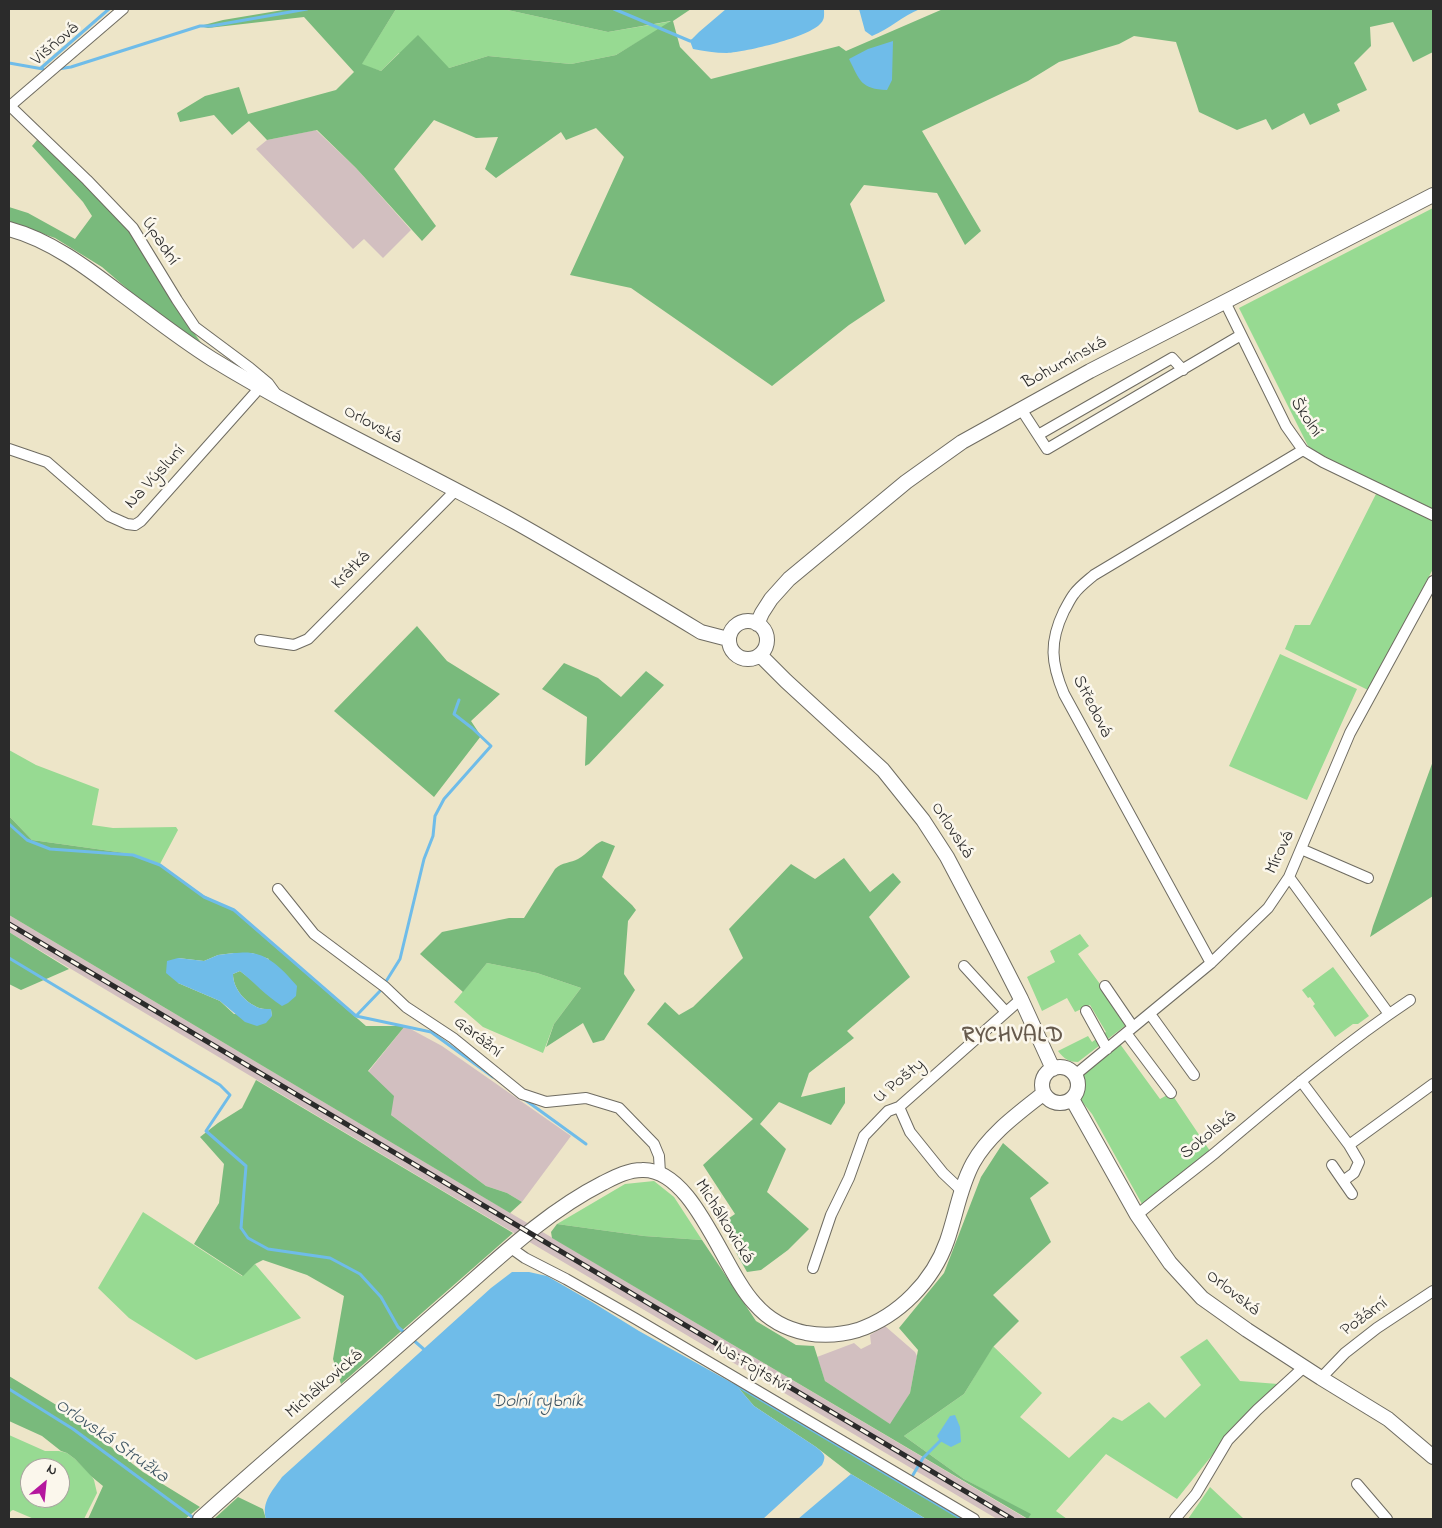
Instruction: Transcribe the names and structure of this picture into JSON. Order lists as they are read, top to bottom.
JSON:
{
  "streets": {
    "main road": ["Bohumínská", "Orlovská", "Michálkovická"],
    "street": [
      "Višňová",
      "Úpadní",
      "Školní",
      "Na Výsluní",
      "Krátká",
      "Středová",
      "Mírová",
      "Garážní",
      "U Pošty",
      "Sokolská",
      "Požární",
      "Na Fojtství"
    ]
  },
  "crossings": [
    ["Višňová", "Úpadní"],
    ["Úpadní", "Orlovská"],
    ["Bohumínská", "Školní"],
    ["Bohumínská", "Orlovská"],
    ["Školní", "Středová"],
    ["Orlovská", "Na Výsluní"],
    ["Orlovská", "Krátká"],
    ["Orlovská", "Mírová"],
    ["Orlovská", "U Pošty"],
    ["Orlovská", "Sokolská"],
    ["Orlovská", "Michálkovická"],
    ["Orlovská", "Požární"],
    ["Středová", "Mírová"],
    ["Mírová", "Michálkovická"],
    ["Garážní", "Michálkovická"],
    ["Michálkovická", "Na Fojtství"]
  ],
  "districts": ["RYCHVALD"],
  "water": ["Dolní rybník", "Orlovská Stružka"],
  "north": "top right"
}
